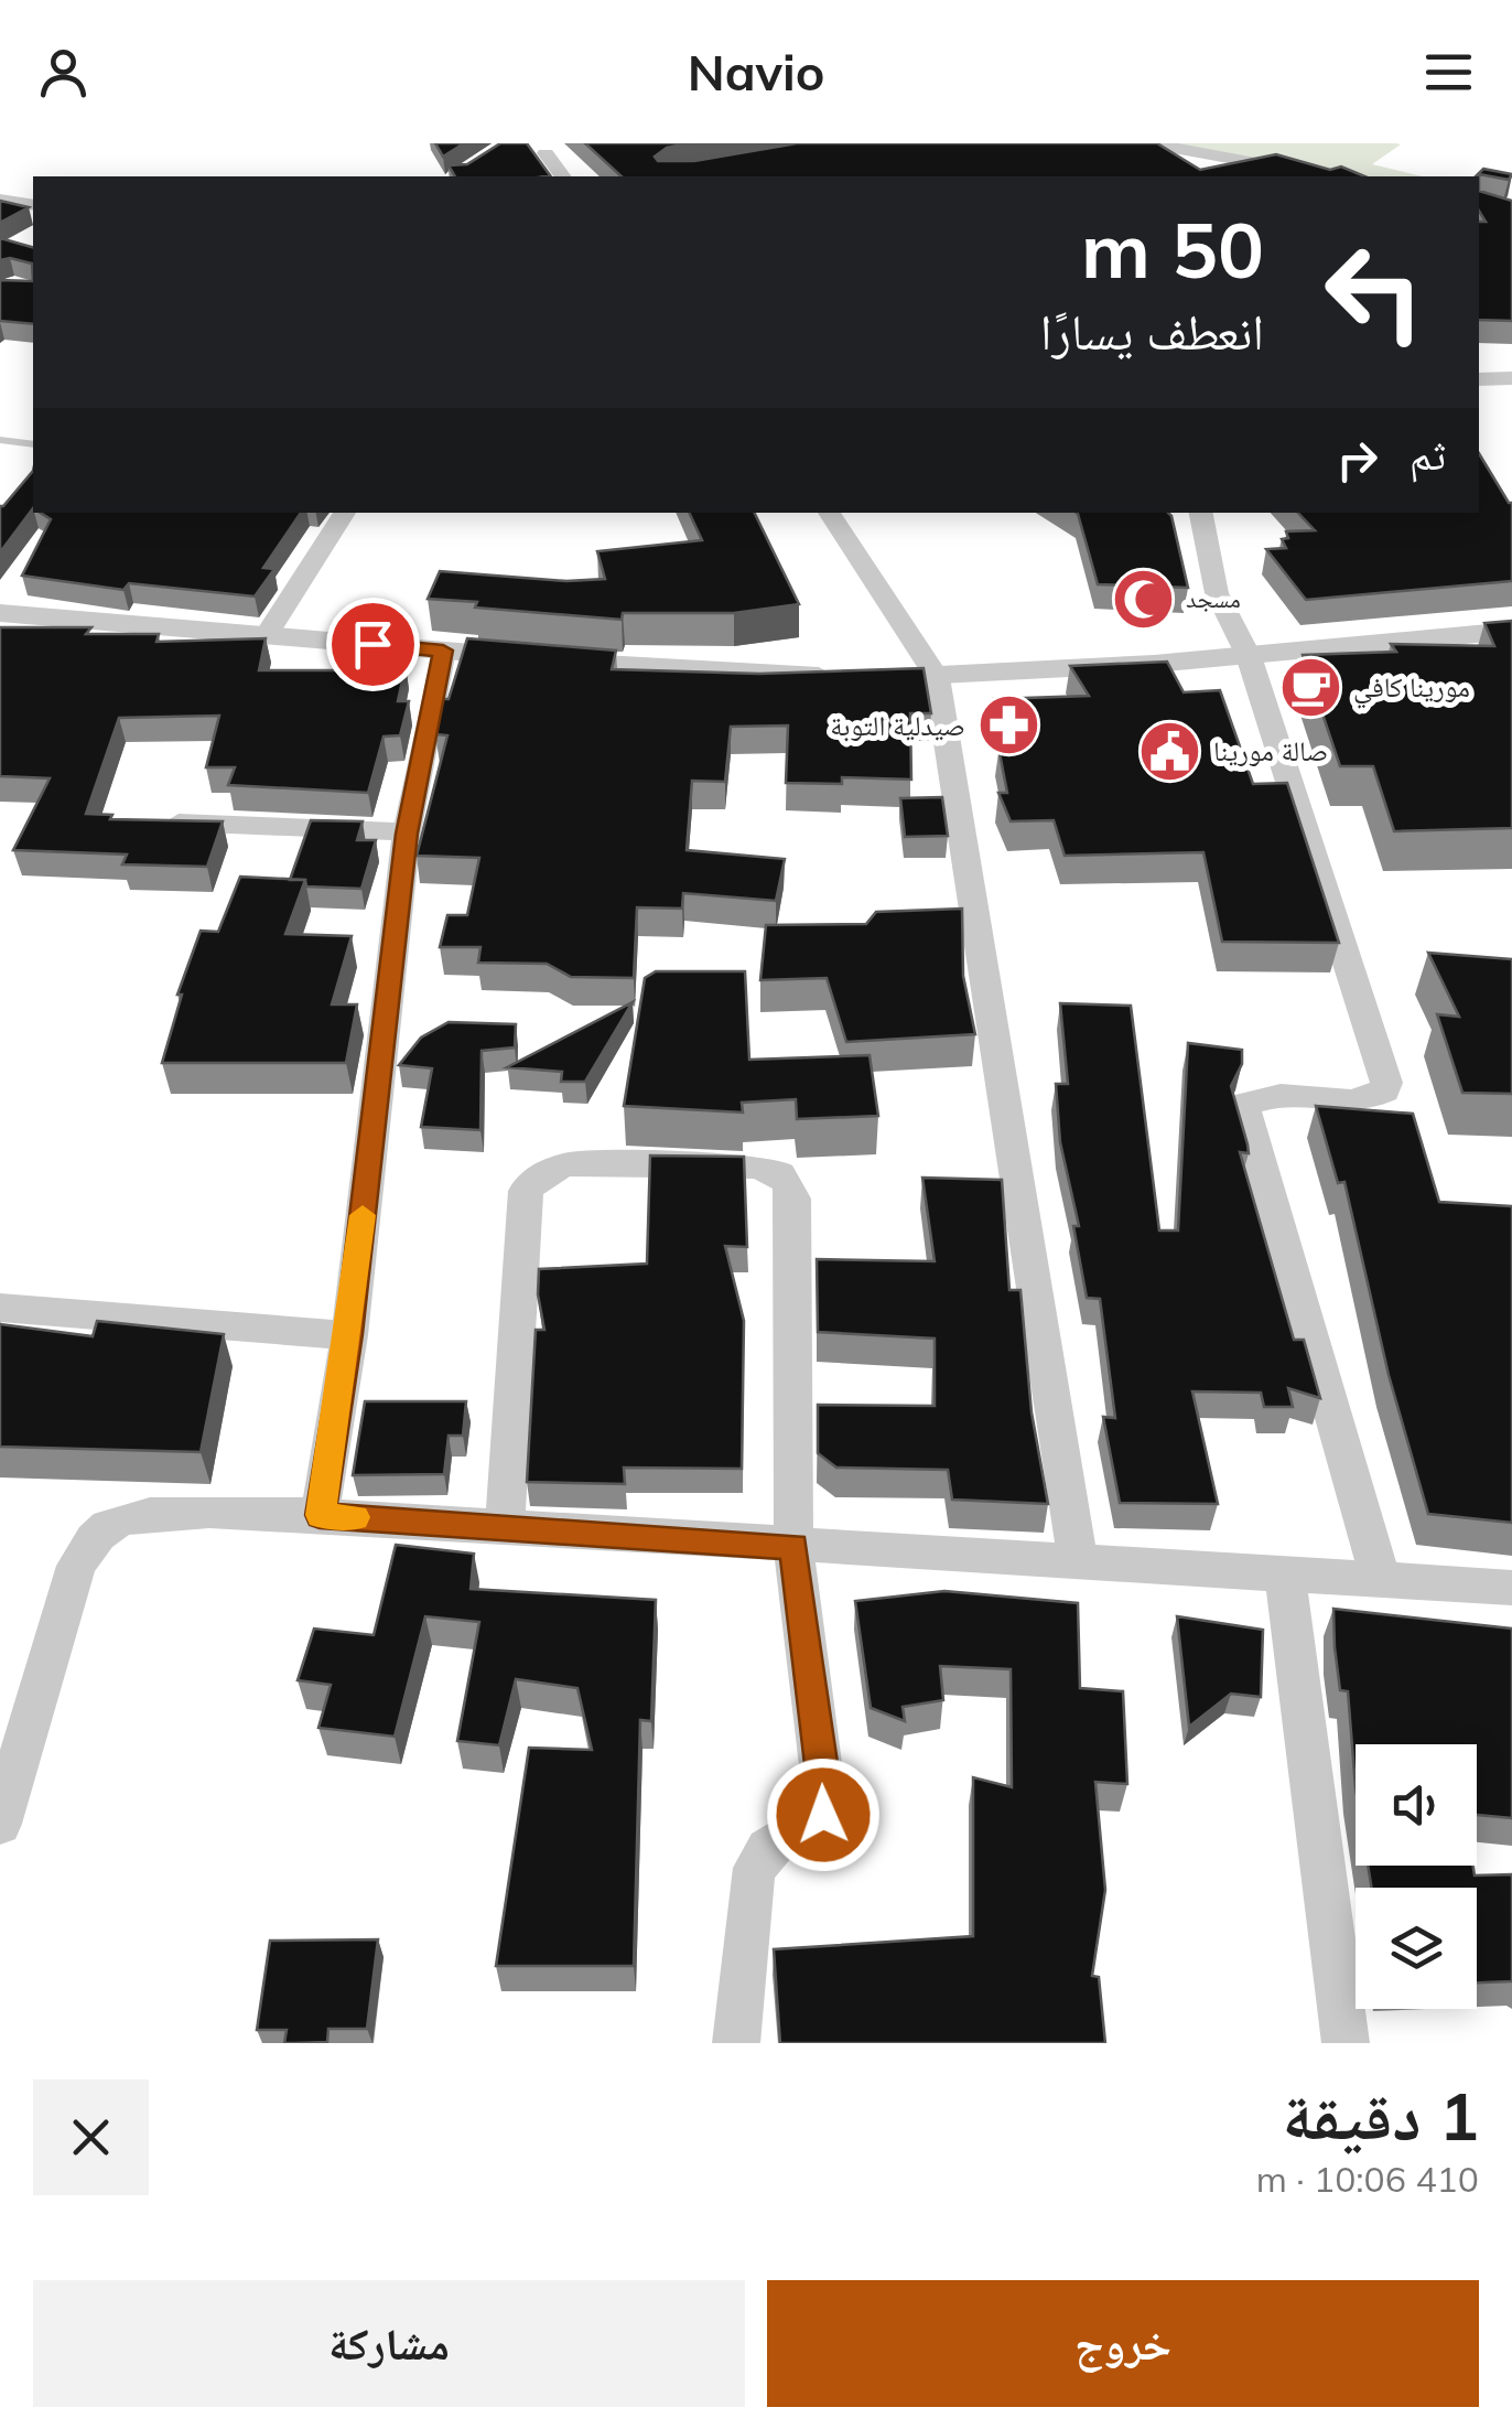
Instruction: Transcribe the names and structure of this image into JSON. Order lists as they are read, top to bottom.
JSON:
{
  "places": {
    "mosque": ["مسجد"],
    "cafe": ["مورينا كافي"],
    "pharmacy": ["صيدلية التوبة"],
    "public building": ["صالة مورينا"]
  },
  "page": {
    "header": "Navio",
    "turn": ["50 m", "انعطف يسارًا"],
    "then": "ثم",
    "heading": ["1 دقيقة", "410 m · 10:06"],
    "buttons": ["خروج", "مشاركة"]
  }
}
